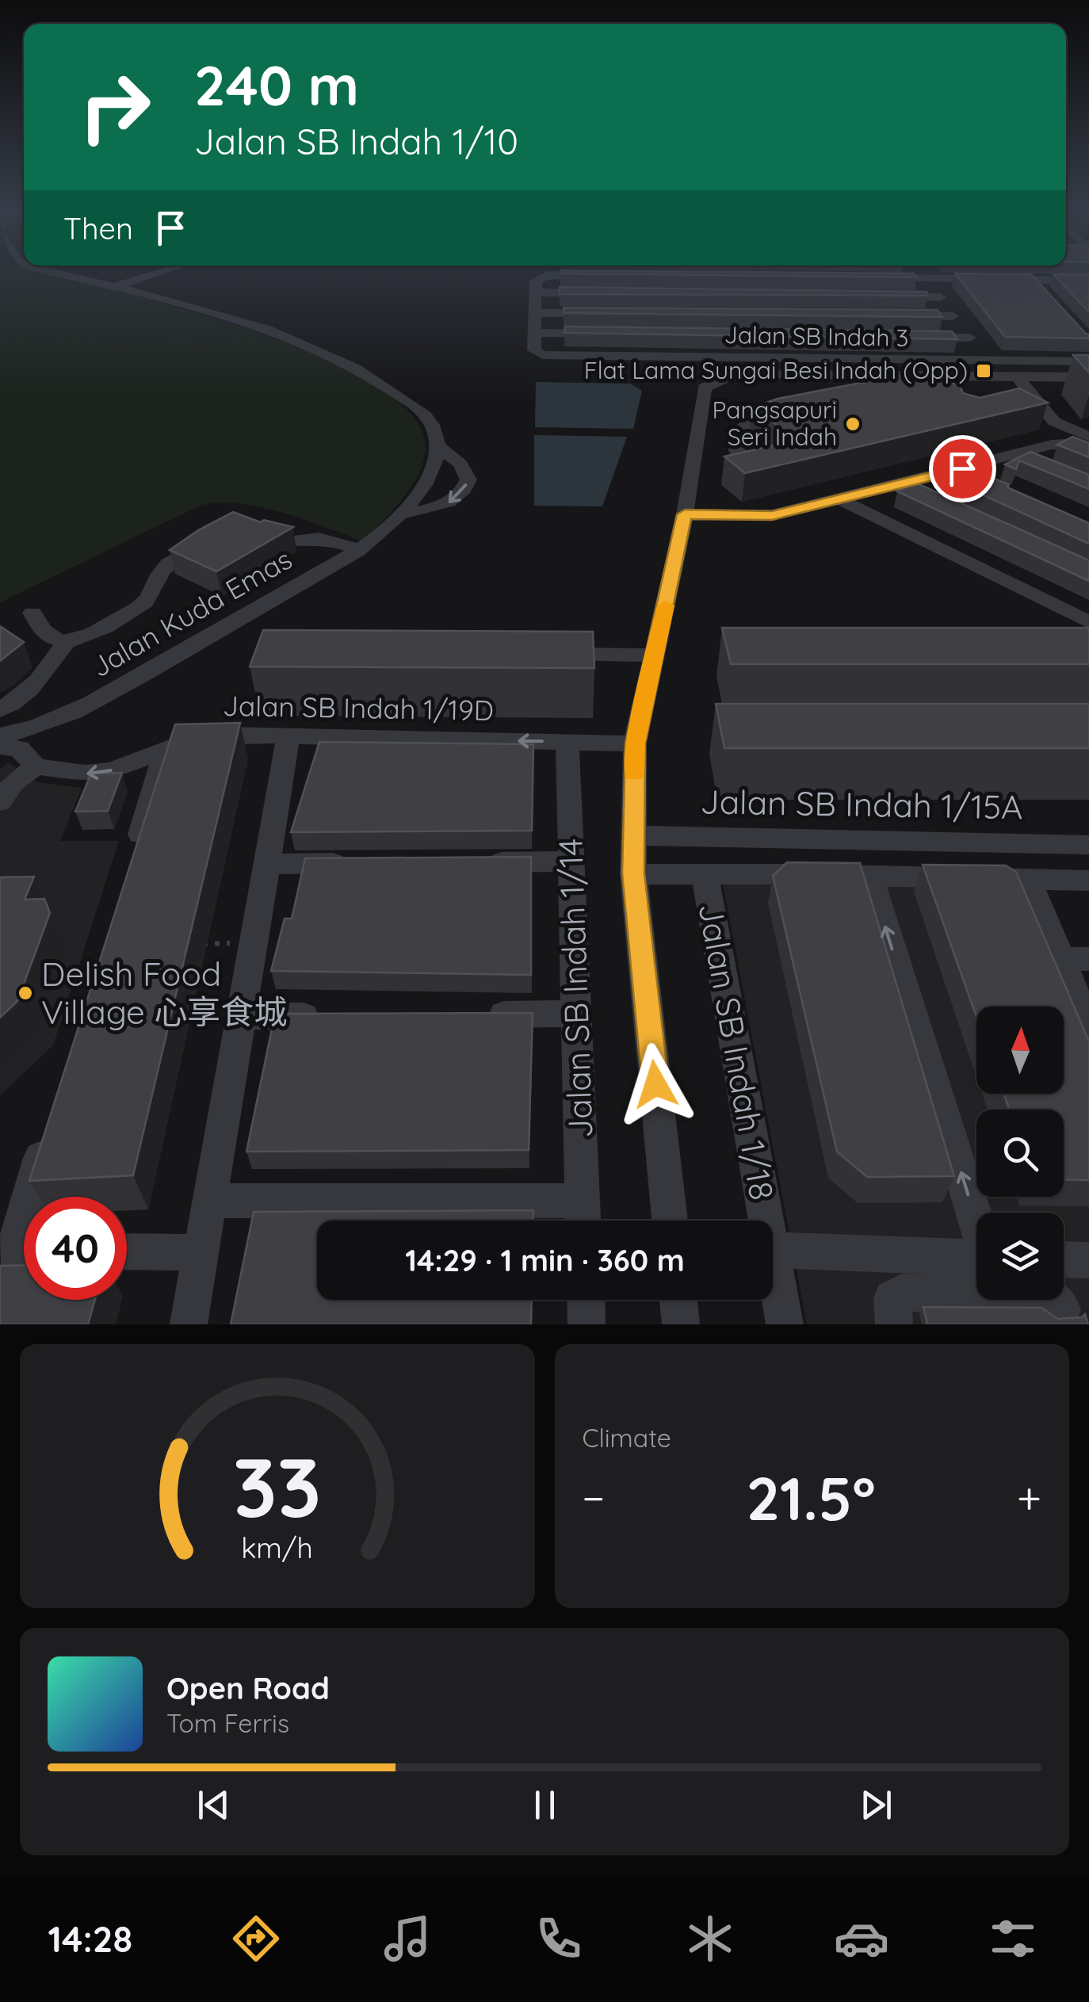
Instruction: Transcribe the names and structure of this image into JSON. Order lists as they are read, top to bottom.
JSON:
{
  "streets": {
    "street": [
      "Jalan SB Indah 3",
      "Jalan Kuda Emas",
      "Jalan SB Indah 1/19D",
      "Jalan SB Indah 1/15A",
      "Jalan SB Indah 1/14",
      "Jalan SB Indah 1/18"
    ]
  },
  "crossings": [
    ["Jalan SB Indah 1/19D", "Jalan SB Indah 1/14"]
  ],
  "places": {
    "transit": ["Flat Lama Sungai Besi Indah (Opp)"],
    "other": ["Pangsapuri Seri Indah", "Delish Food Village 心享食城"]
  },
  "north": "top",
  "page": {
    "turn": ["240 m", "Jalan SB Indah 1/10"],
    "then": "Then",
    "limit": "40",
    "trip": "14:29 · 1 min · 360 m",
    "tile": "Climate",
    "heat": ["−", "21.5°", "+"],
    "song": ["Open Road", "Tom Ferris"],
    "tabs": "14:28",
    "gauge": ["33", "km/h"]
  }
}
